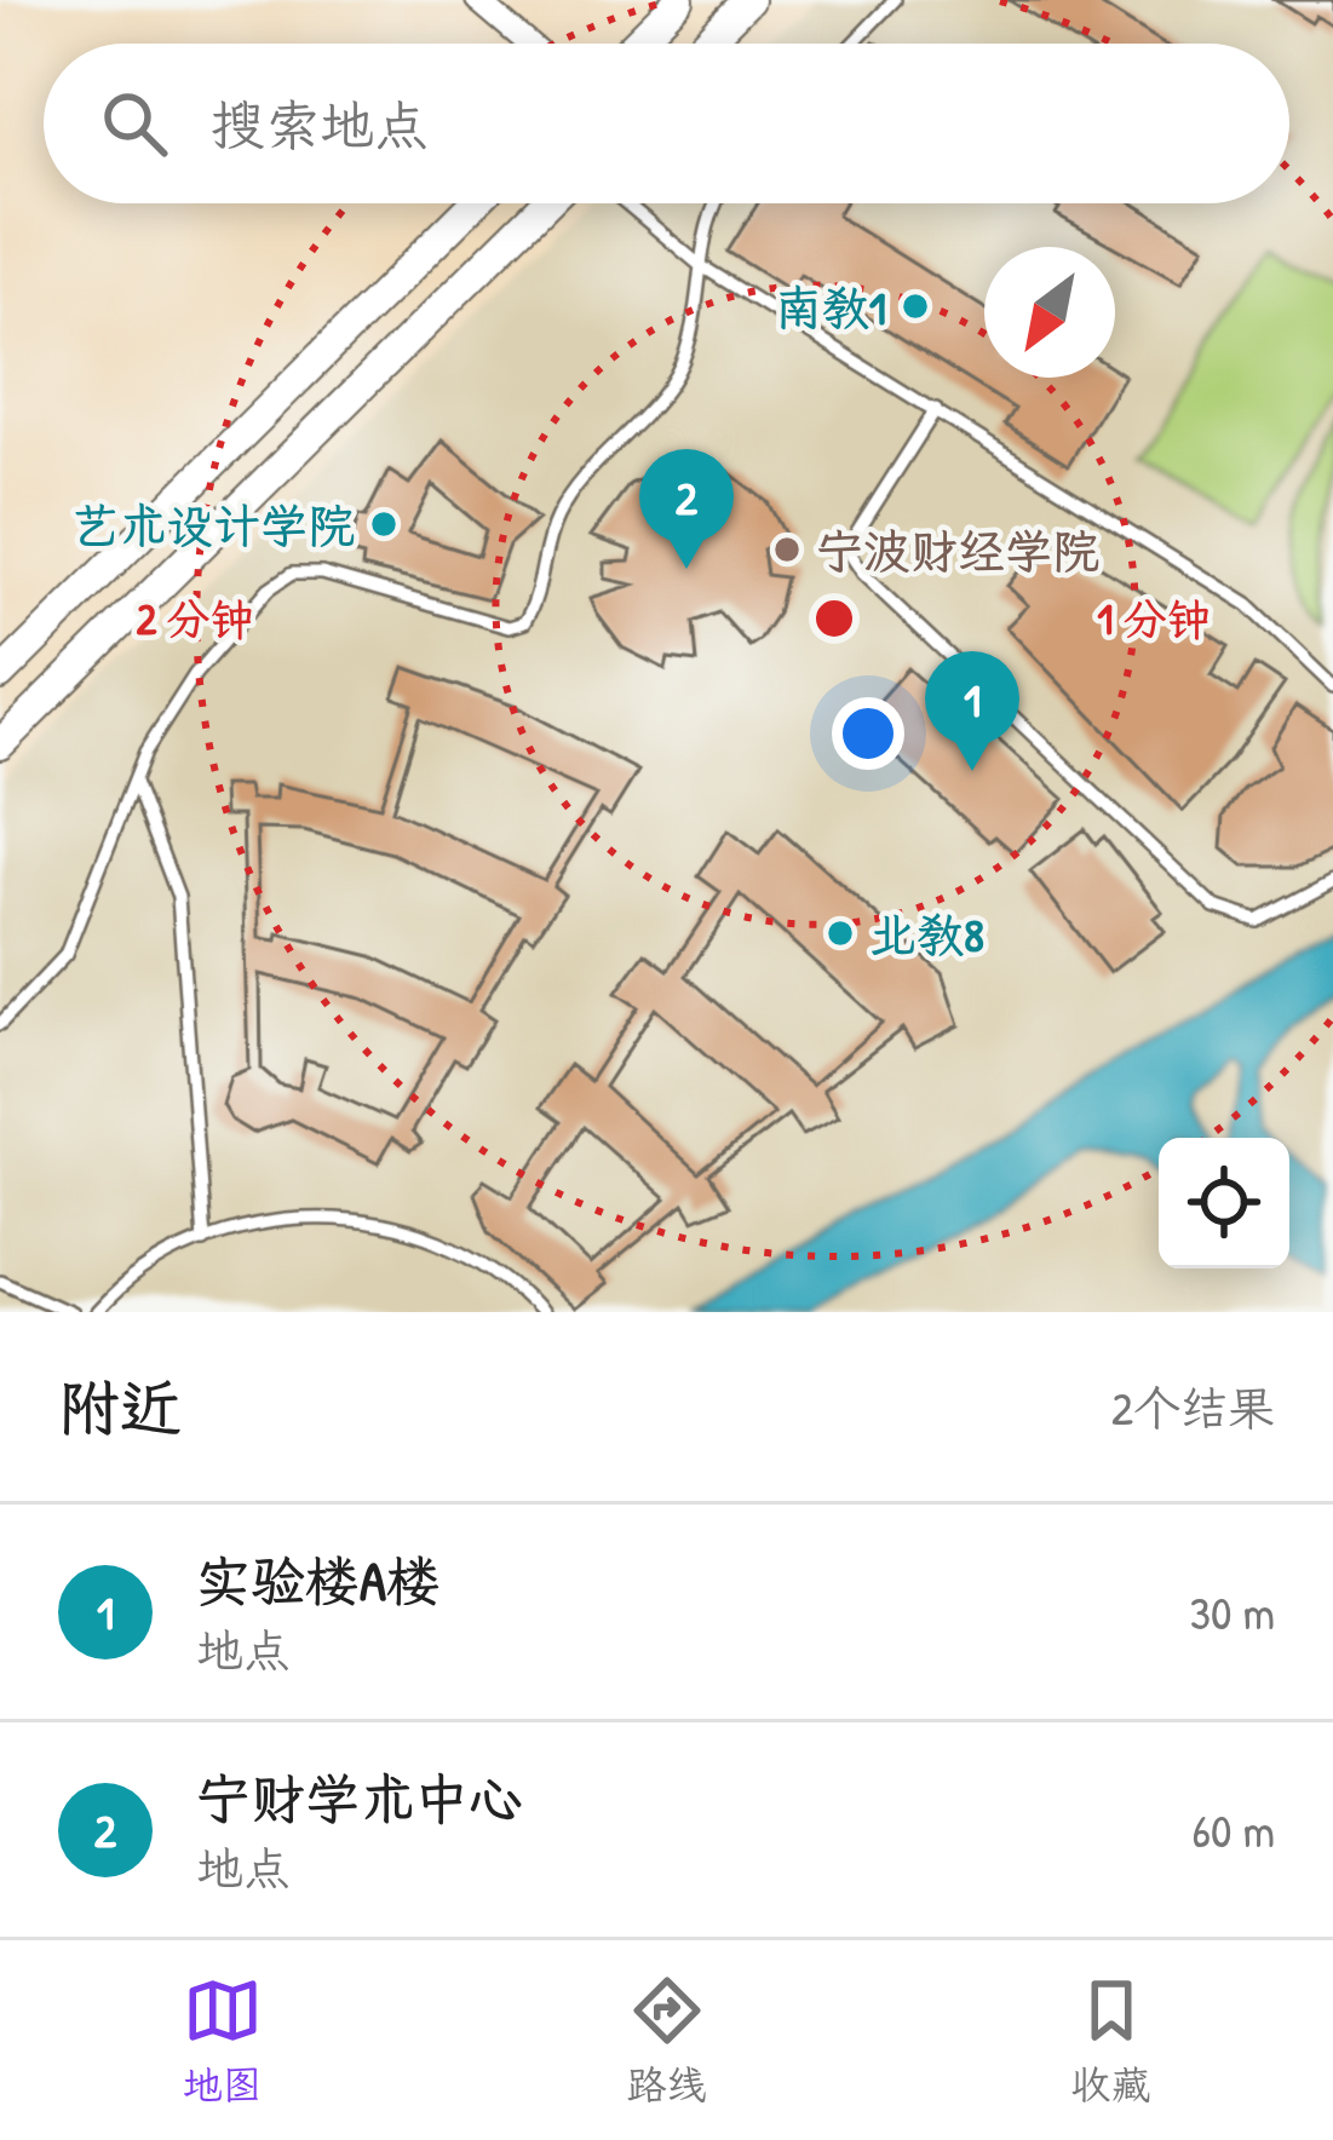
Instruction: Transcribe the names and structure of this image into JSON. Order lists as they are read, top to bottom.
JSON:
{
  "places": [
    "南教1",
    "艺术设计学院",
    "宁波财经学院",
    "北教8"
  ],
  "north": "bottom left",
  "page": {
    "search": "搜索地点",
    "pins": ["2", "1"],
    "heading": ["附近", "2个结果"],
    "list": [
      {
        "mark": "1",
        "name": "实验楼A楼",
        "note": "地点",
        "value": "30 m"
      },
      {
        "mark": "2",
        "name": "宁财学术中心",
        "note": "地点",
        "value": "60 m"
      }
    ],
    "nav": ["地图", "路线", "收藏"]
  },
  "rings": ["1 分钟", "2 分钟"]
}
